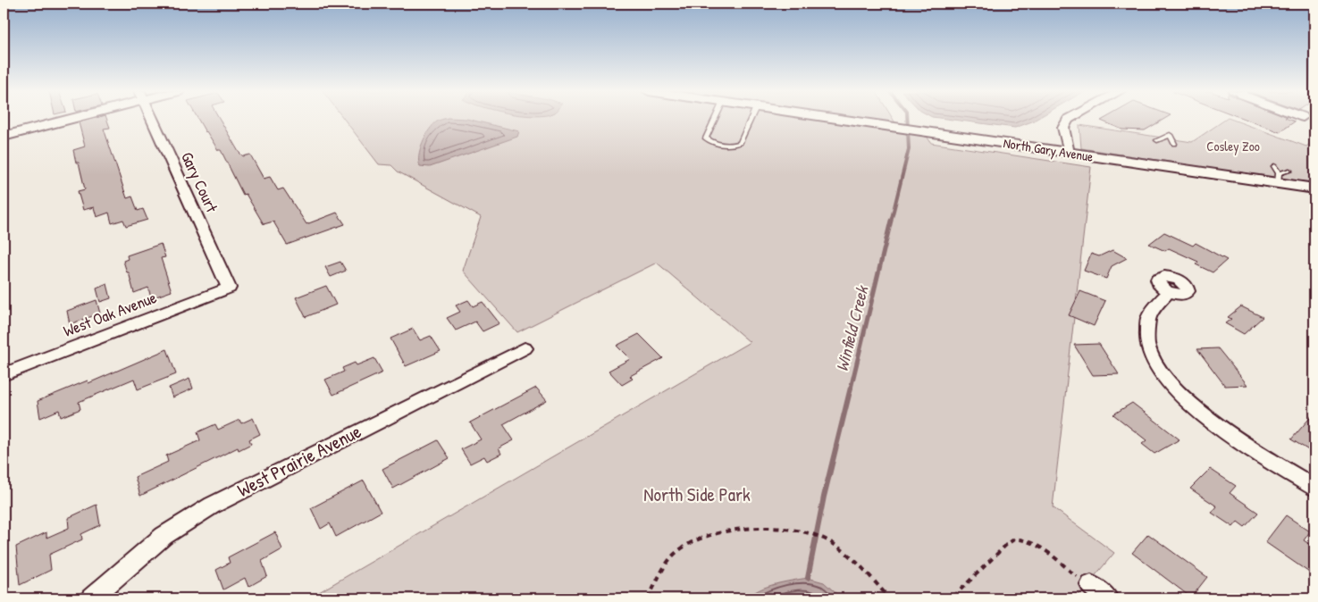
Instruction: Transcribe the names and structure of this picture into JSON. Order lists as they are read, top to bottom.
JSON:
{
  "streets": {
    "street": [
      "North Gary Avenue",
      "Gary Court",
      "West Oak Avenue",
      "West Prairie Avenue"
    ]
  },
  "crossings": [
    ["Gary Court", "West Oak Avenue"]
  ],
  "water": ["Winfield Creek"],
  "parks": ["Cosley Zoo", "North Side Park"]
}
